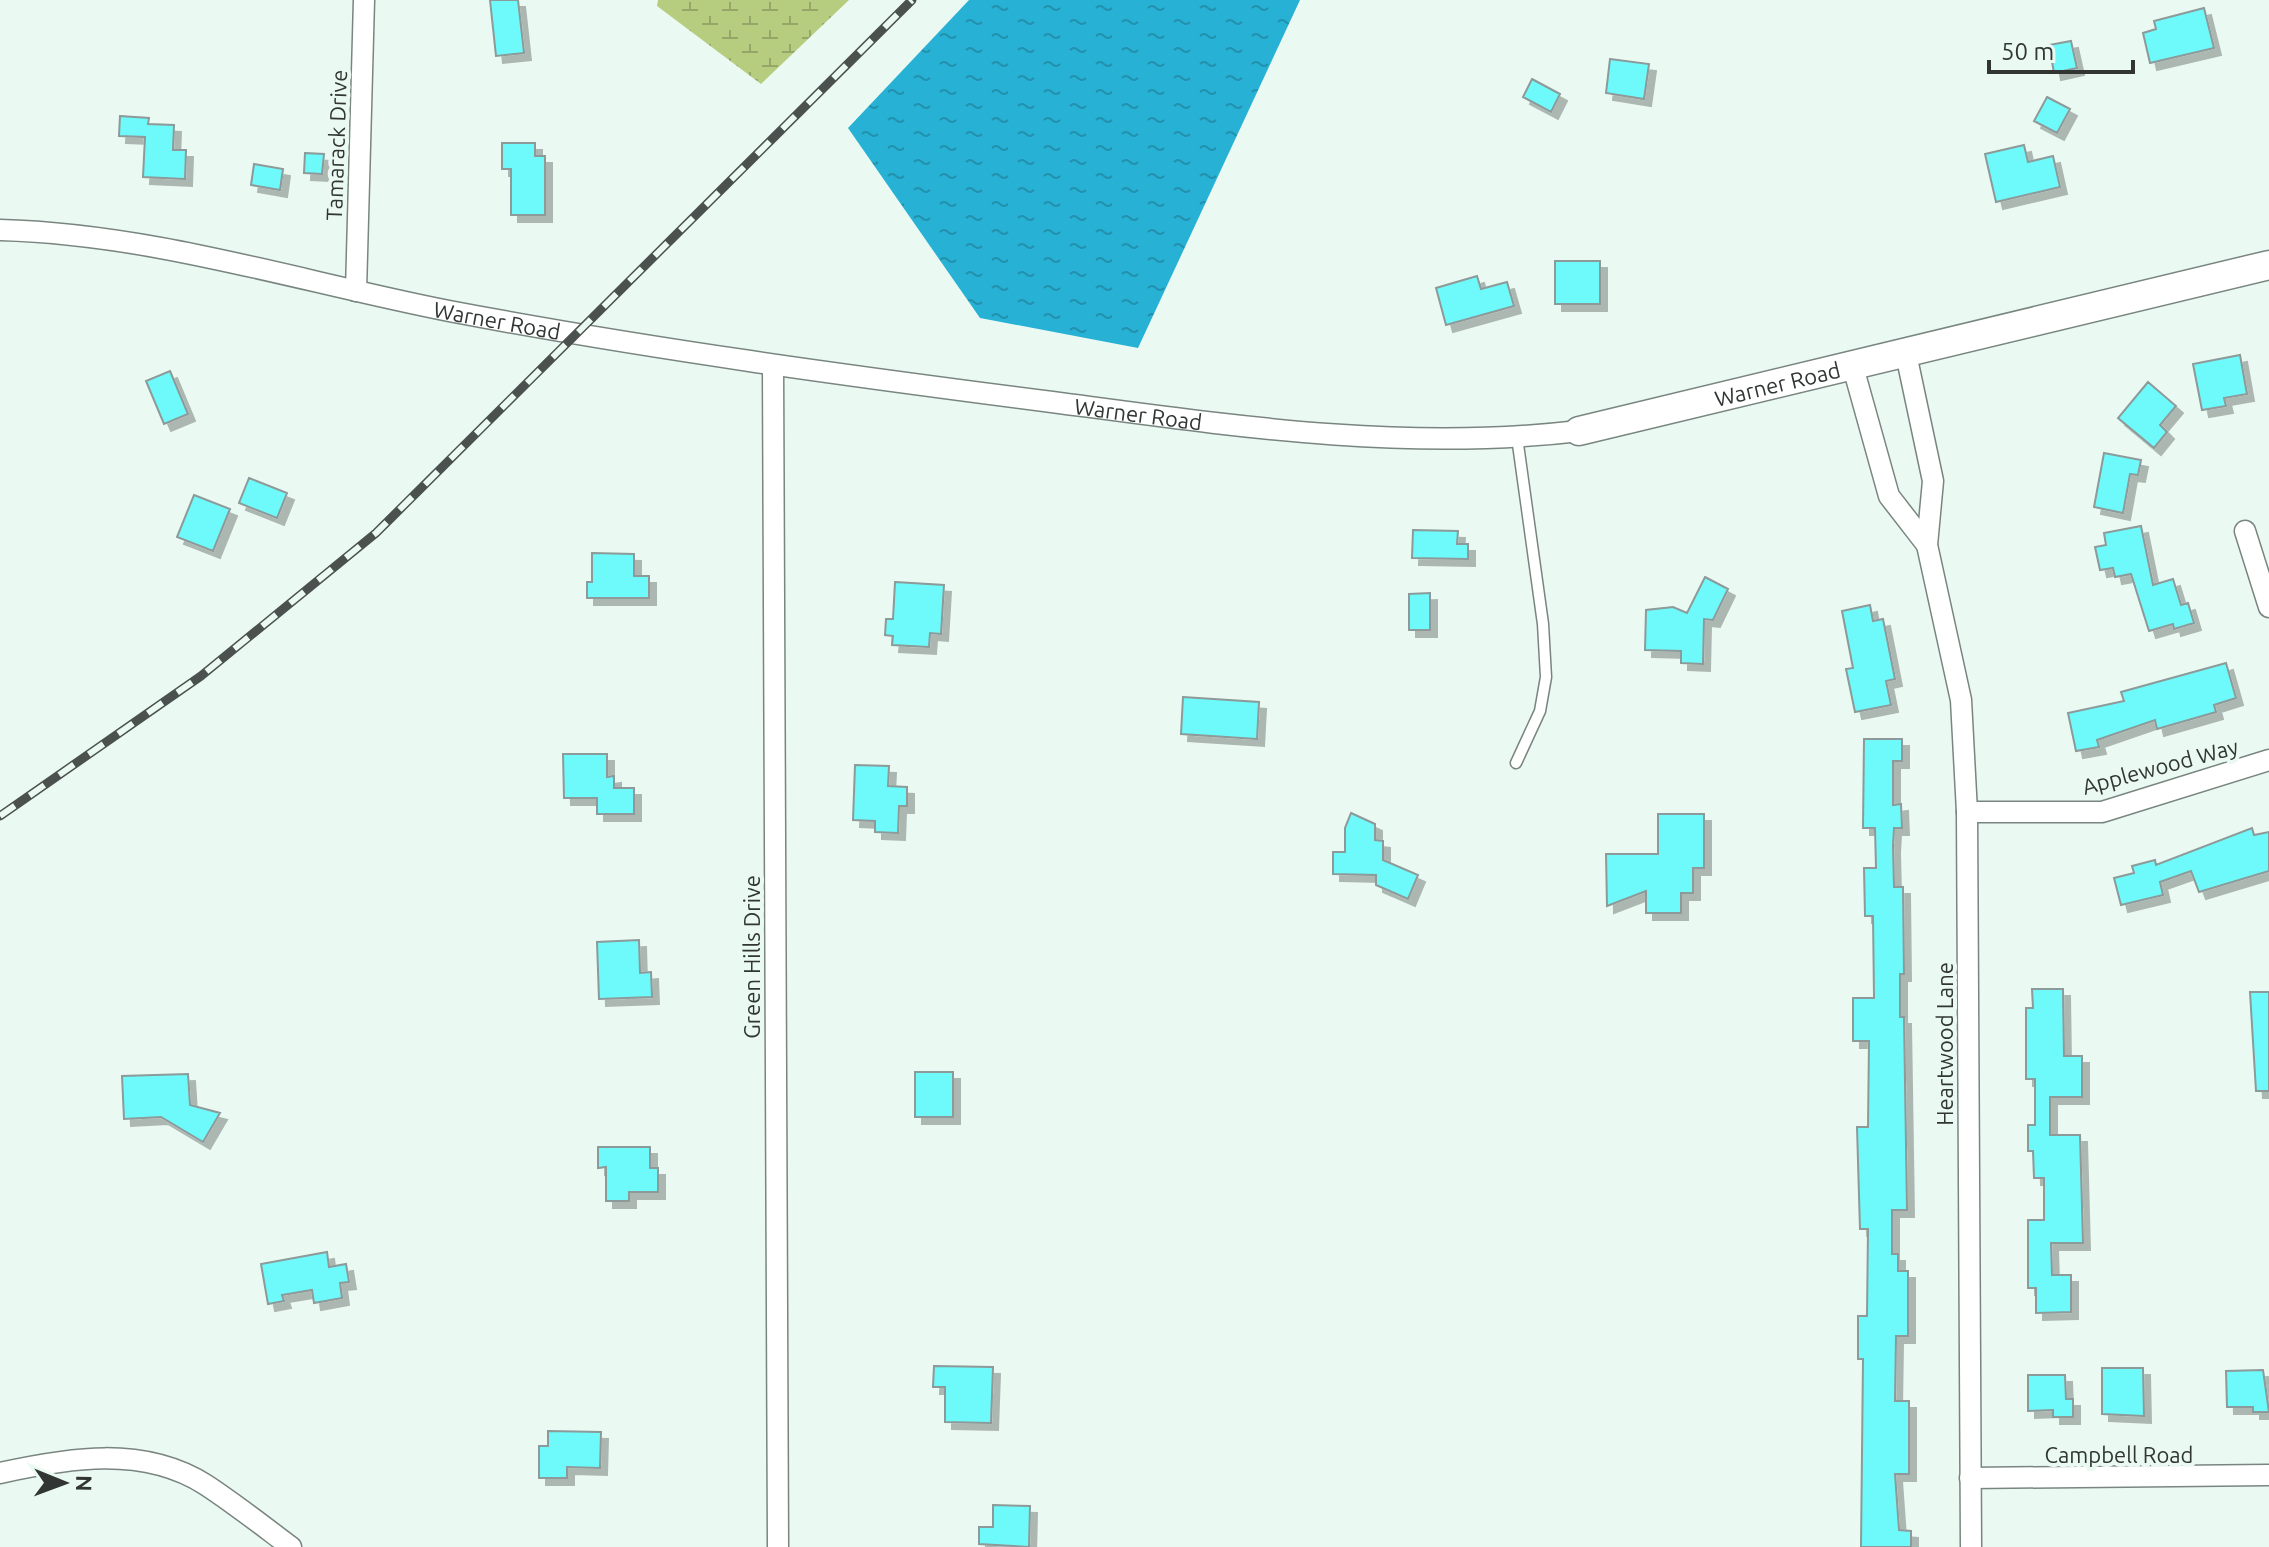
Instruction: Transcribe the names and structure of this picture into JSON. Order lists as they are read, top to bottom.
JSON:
{
  "streets": {
    "street": [
      "Tamarack Drive",
      "Warner Road",
      "Applewood Way",
      "Green Hills Drive",
      "Heartwood Lane",
      "Campbell Road"
    ]
  },
  "crossings": [
    ["Tamarack Drive", "Warner Road"],
    ["Warner Road", "Green Hills Drive"],
    ["Warner Road", "Heartwood Lane"],
    ["Applewood Way", "Heartwood Lane"],
    ["Heartwood Lane", "Campbell Road"]
  ],
  "scale_bar": "50 m",
  "north": "right"
}
